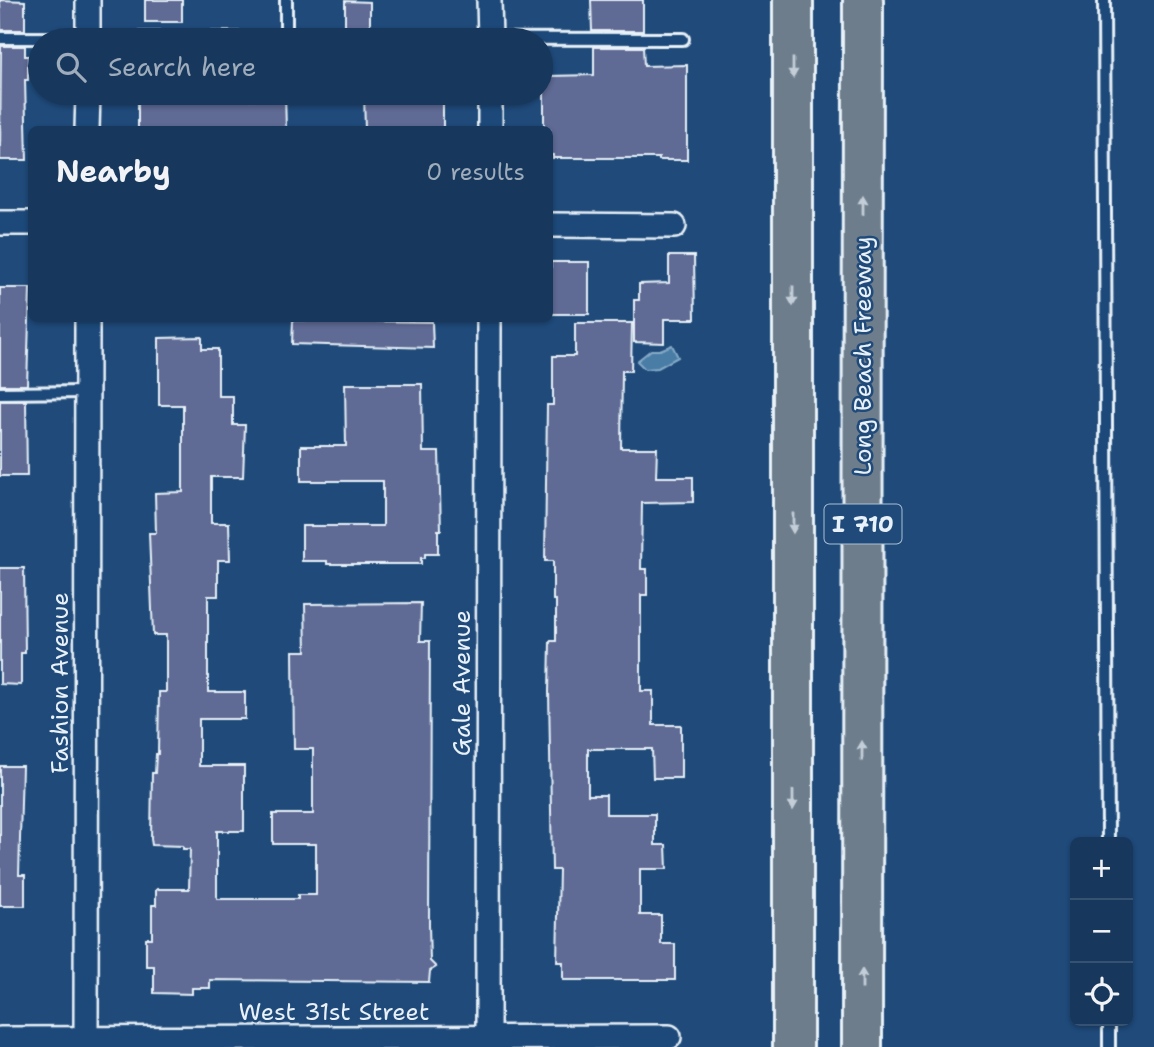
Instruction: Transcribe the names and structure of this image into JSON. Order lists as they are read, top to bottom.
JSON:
{
  "streets": {
    "highway": ["Long Beach Freeway", "I 710"],
    "street": ["Fashion Avenue", "Gale Avenue", "West 31st Street"]
  },
  "crossings": [
    ["Fashion Avenue", "West 31st Street"],
    ["Gale Avenue", "West 31st Street"]
  ],
  "page": {
    "search": "Search here",
    "heading": ["Nearby", "0 results"],
    "map_buttons": ["+", "−"]
  }
}
